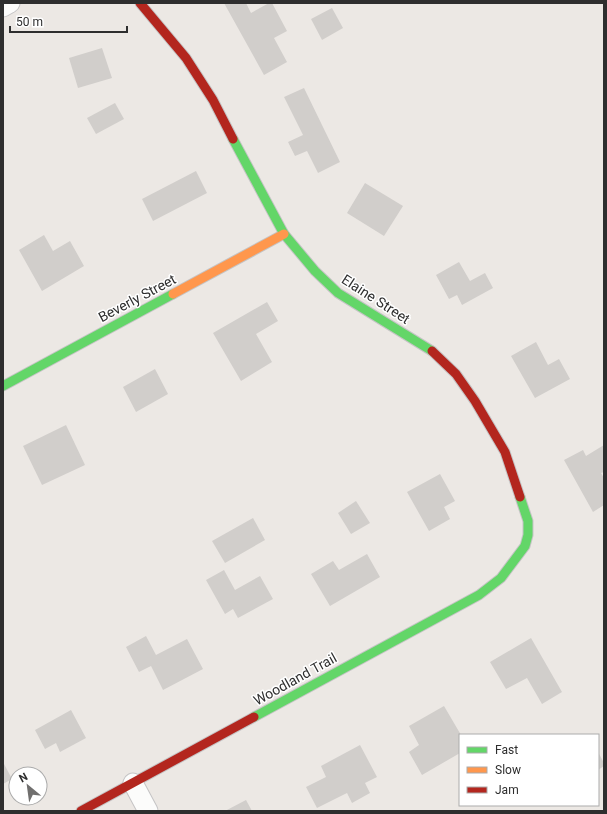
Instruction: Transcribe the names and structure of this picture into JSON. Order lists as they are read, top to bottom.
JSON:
{
  "streets": {
    "street": ["Beverly Street", "Elaine Street", "Woodland Trail"]
  },
  "crossings": [
    ["Beverly Street", "Elaine Street"],
    ["Elaine Street", "Woodland Trail"]
  ],
  "legend": ["Fast", "Slow", "Jam"],
  "scale_bar": "50 m",
  "north": "top left"
}
